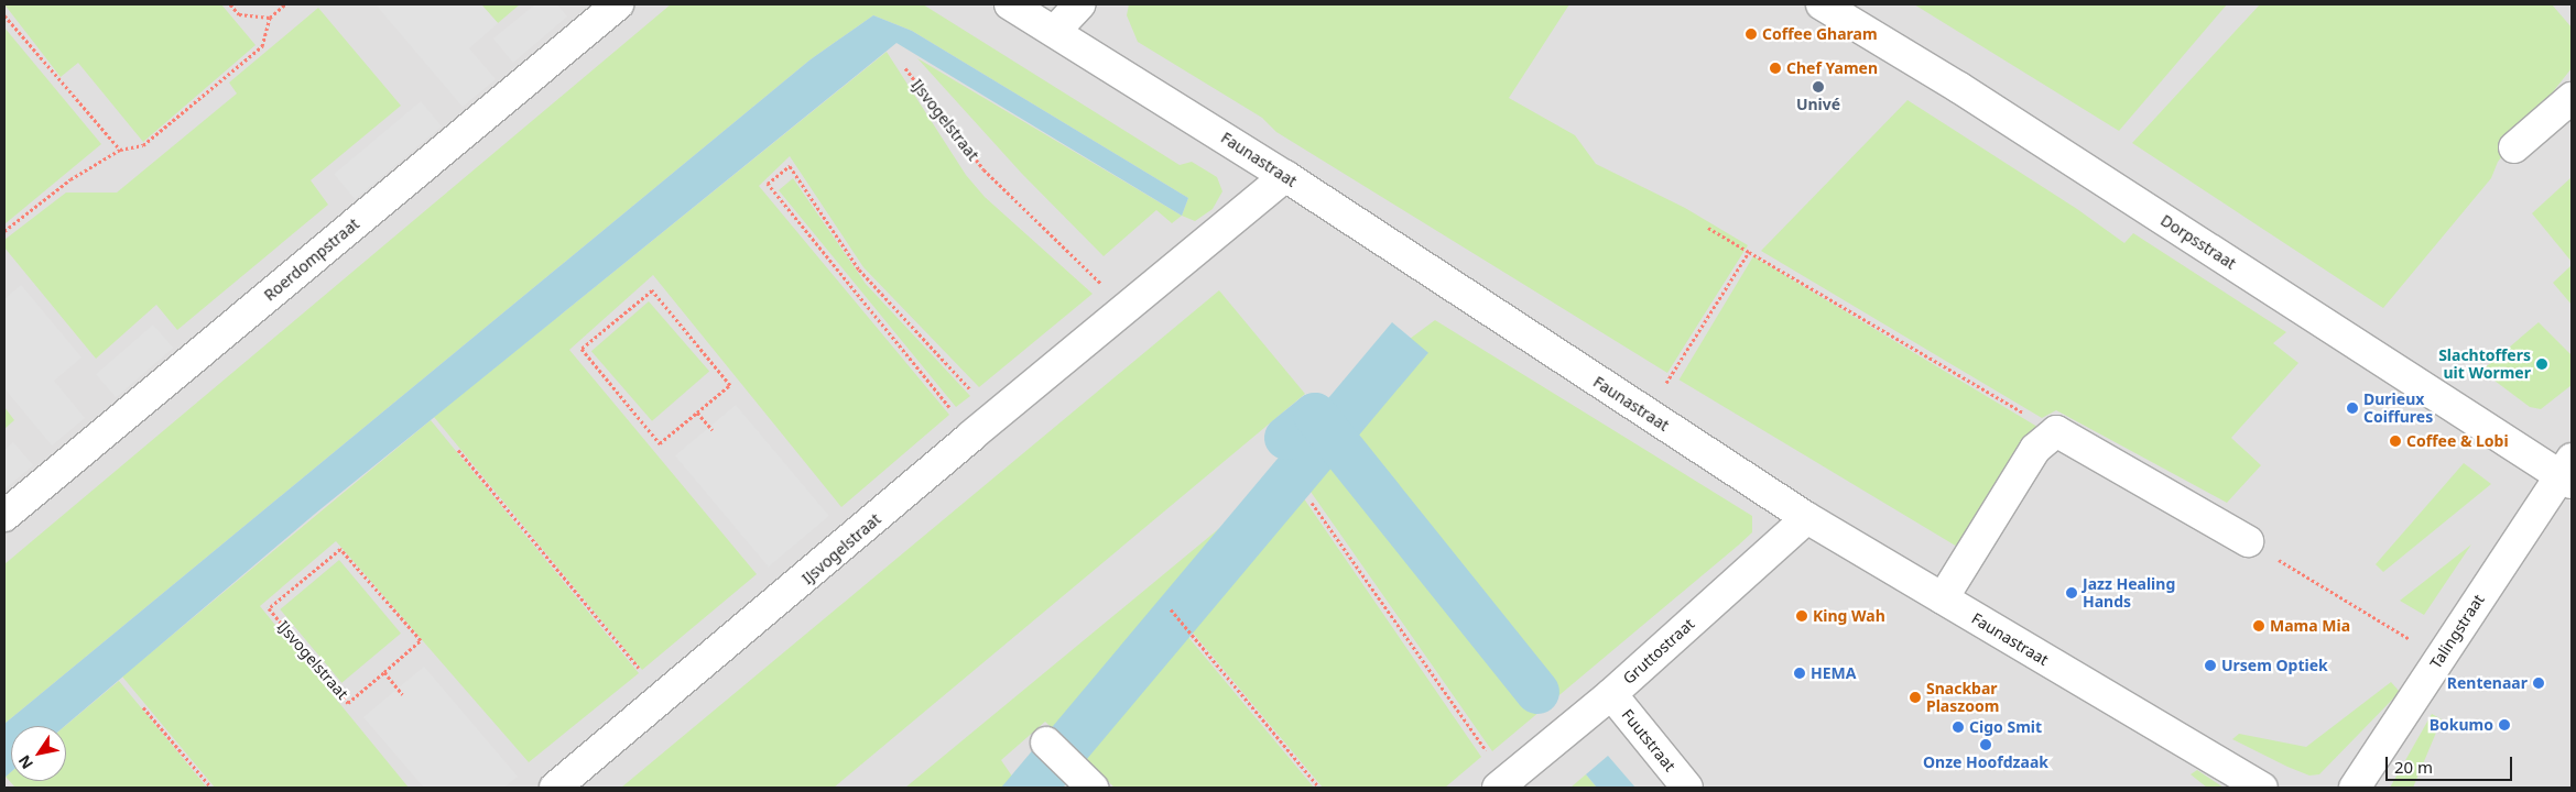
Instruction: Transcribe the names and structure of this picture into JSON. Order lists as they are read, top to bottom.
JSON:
{
  "streets": {
    "street": [
      "IJsvogelstraat",
      "Faunastraat",
      "Dorpsstraat",
      "Roerdompstraat",
      "Talingstraat",
      "Gruttostraat",
      "Fuutstraat"
    ]
  },
  "crossings": [
    ["IJsvogelstraat", "Faunastraat"],
    ["Faunastraat", "Gruttostraat"],
    ["Dorpsstraat", "Talingstraat"],
    ["Gruttostraat", "Fuutstraat"]
  ],
  "places": [
    "Coffee Gharam",
    "Chef Yamen",
    "Univé",
    "Slachtoffers uit Wormer",
    "Durieux Coiffures",
    "Coffee & Lobi",
    "Jazz Healing Hands",
    "King Wah",
    "Mama Mia",
    "Ursem Optiek",
    "HEMA",
    "Rentenaar",
    "Snackbar Plaszoom",
    "Bokumo",
    "Cigo Smit",
    "Onze Hoofdzaak"
  ],
  "scale_bar": "20 m",
  "north": "bottom left"
}
